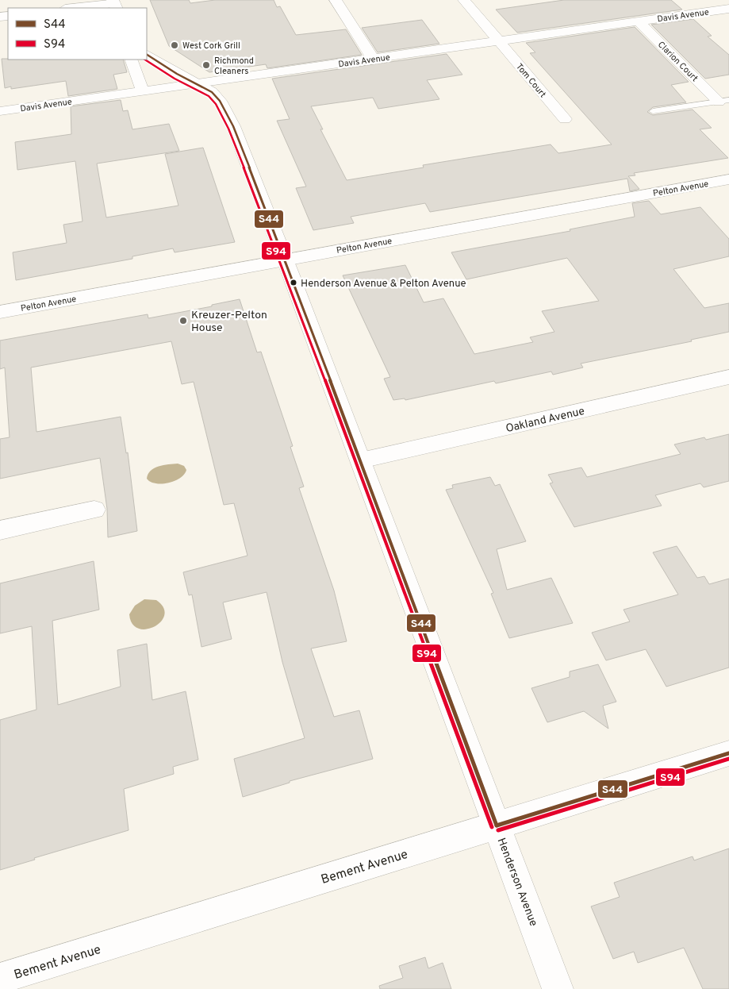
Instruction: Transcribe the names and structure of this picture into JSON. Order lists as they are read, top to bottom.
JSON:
{
  "streets": {
    "street": [
      "Davis Avenue",
      "Clarion Court",
      "Tom Court",
      "Pelton Avenue",
      "Oakland Avenue",
      "Bement Avenue",
      "Henderson Avenue"
    ]
  },
  "crossings": [
    ["Davis Avenue", "Clarion Court"],
    ["Davis Avenue", "Tom Court"],
    ["Davis Avenue", "Henderson Avenue"],
    ["Pelton Avenue", "Henderson Avenue"],
    ["Oakland Avenue", "Henderson Avenue"],
    ["Bement Avenue", "Henderson Avenue"]
  ],
  "places": [
    "West Cork Grill",
    "Richmond Cleaners",
    "Henderson Avenue & Pelton Avenue",
    "Kreuzer-Pelton House"
  ],
  "lines": ["transit line S44", "transit line S94"],
  "legend": ["S44", "S94"]
}
